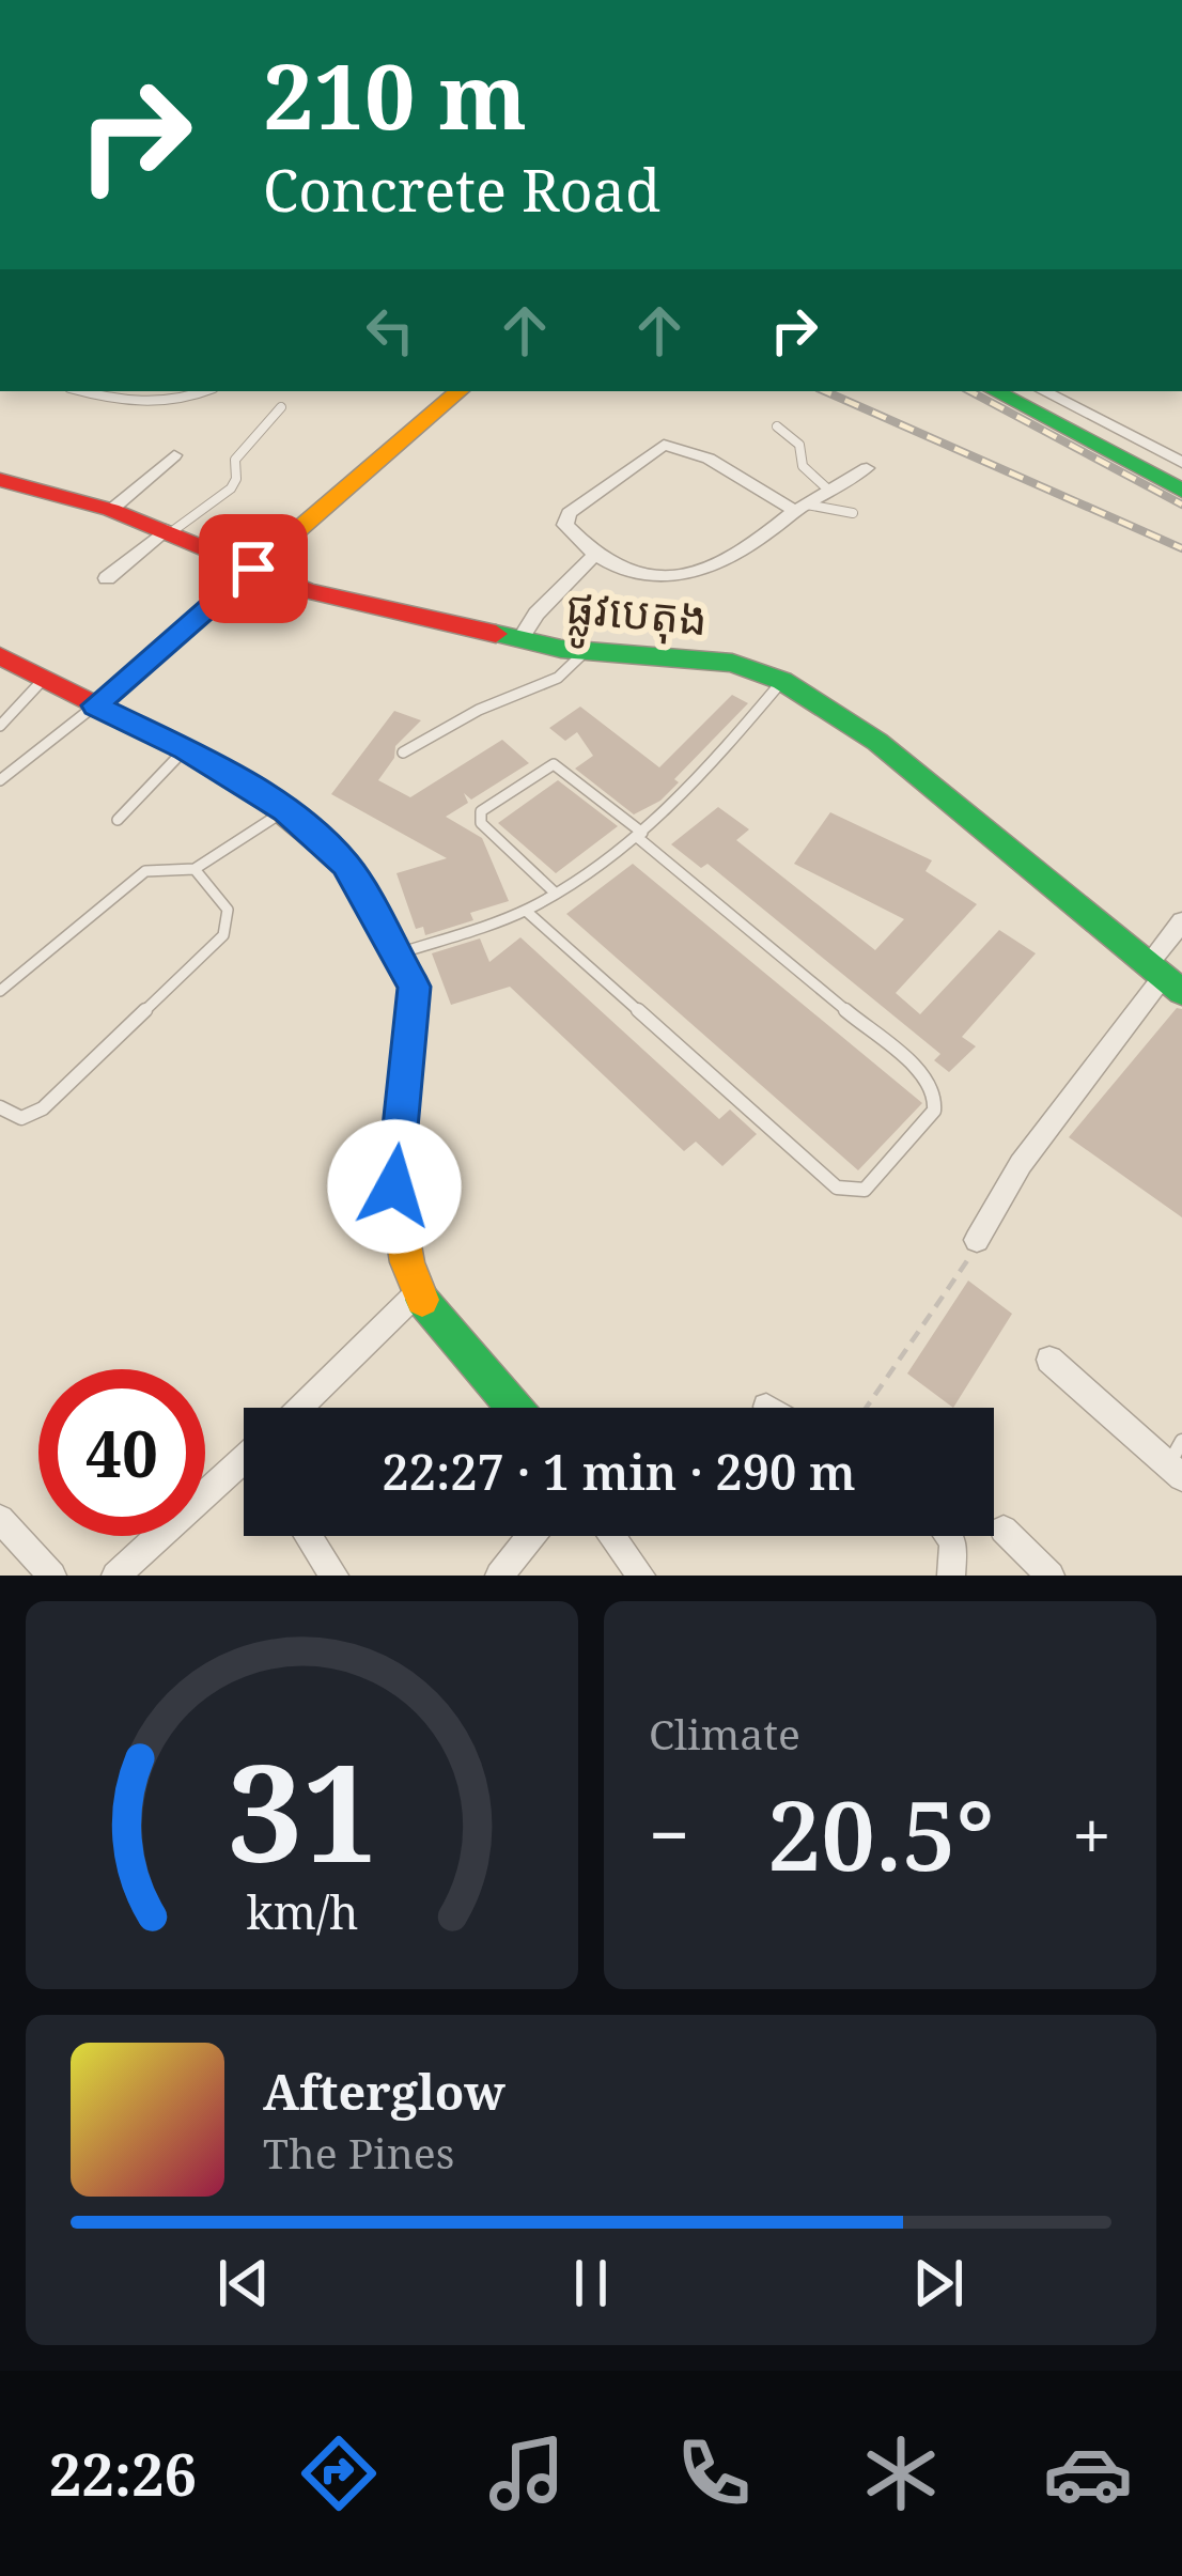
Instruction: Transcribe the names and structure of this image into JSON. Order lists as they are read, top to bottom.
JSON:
{
  "streets": {
    "street": ["ផ្លូវបេតុង"]
  },
  "page": {
    "turn": ["210 m", "Concrete Road"],
    "limit": "40",
    "trip": "22:27 · 1 min · 290 m",
    "tile": "Climate",
    "heat": ["−", "20.5°", "+"],
    "song": ["Afterglow", "The Pines"],
    "tabs": "22:26",
    "gauge": ["31", "km/h"]
  }
}
